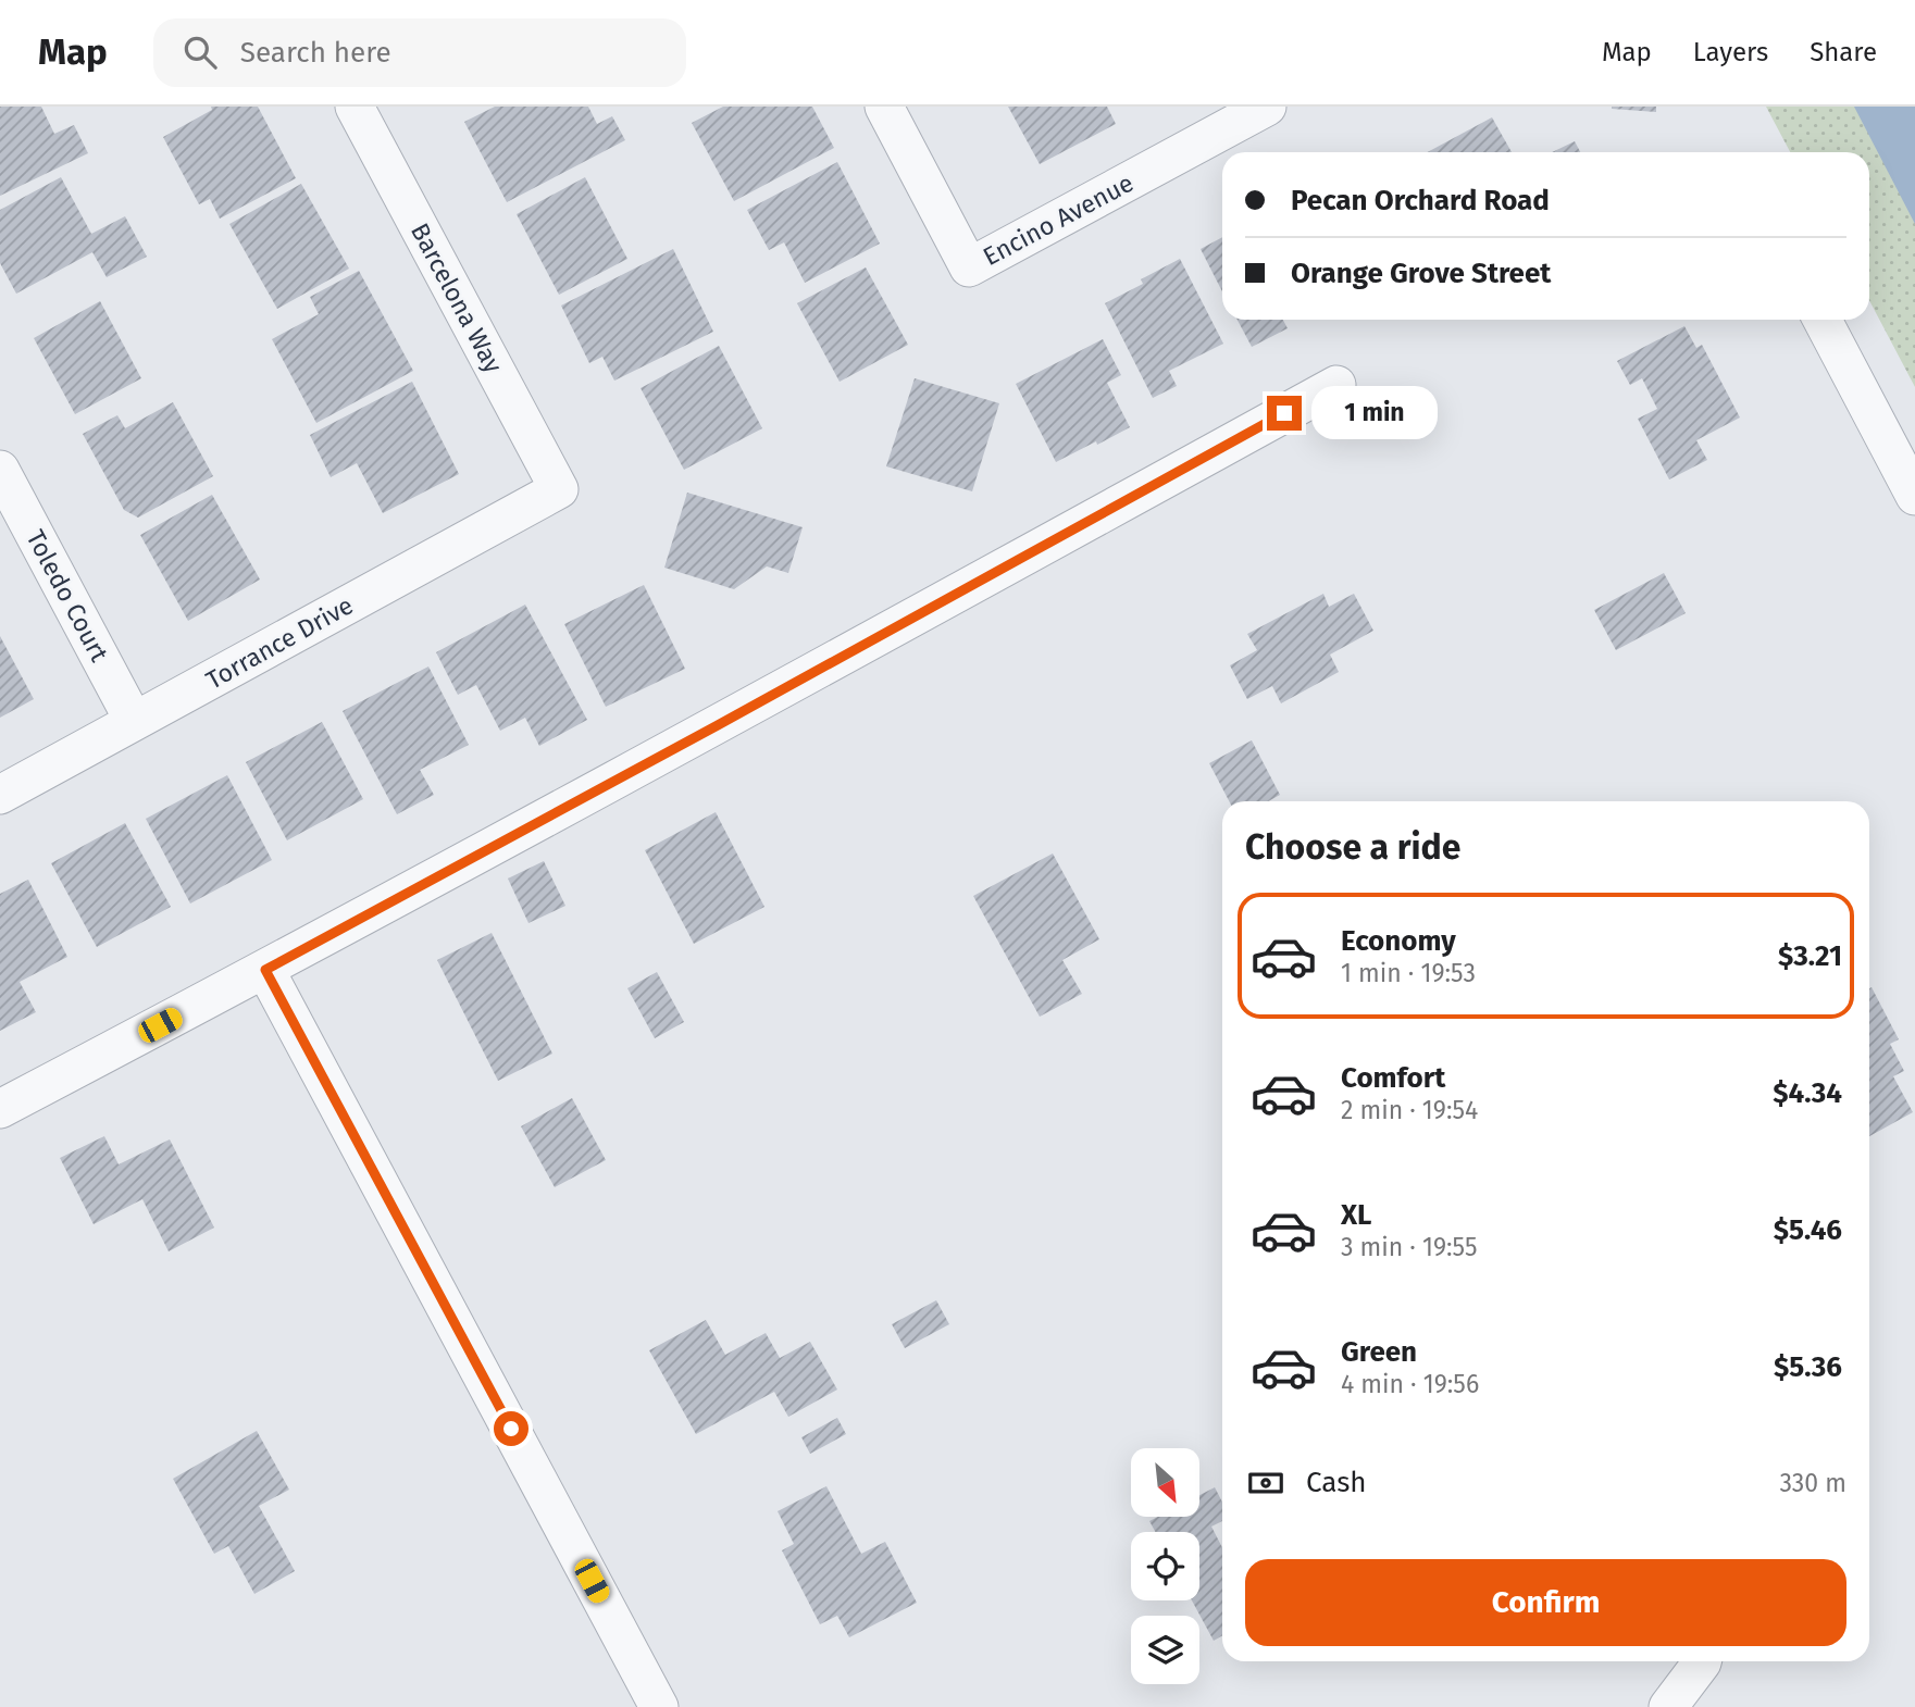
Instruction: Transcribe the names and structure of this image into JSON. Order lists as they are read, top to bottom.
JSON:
{
  "streets": {
    "street": [
      "Encino Avenue",
      "Barcelona Way",
      "Toledo Court",
      "Torrance Drive"
    ]
  },
  "crossings": [
    ["Barcelona Way", "Torrance Drive"],
    ["Toledo Court", "Torrance Drive"]
  ],
  "north": "bottom right",
  "page": {
    "header": "Map",
    "search": "Search here",
    "nav": ["Map", "Layers", "Share"],
    "banner": ["Pecan Orchard Road", "Orange Grove Street"],
    "bubble": "1 min",
    "heading": "Choose a ride",
    "list": [
      {
        "name": "Economy",
        "note": "1 min · 19:53",
        "value": "$3.21"
      },
      {
        "name": "Comfort",
        "note": "2 min · 19:54",
        "value": "$4.34"
      },
      {
        "name": "XL",
        "note": "3 min · 19:55",
        "value": "$5.46"
      },
      {
        "name": "Green",
        "note": "4 min · 19:56",
        "value": "$5.36"
      }
    ],
    "pay": ["Cash", "330 m"],
    "buttons": "Confirm"
  }
}
